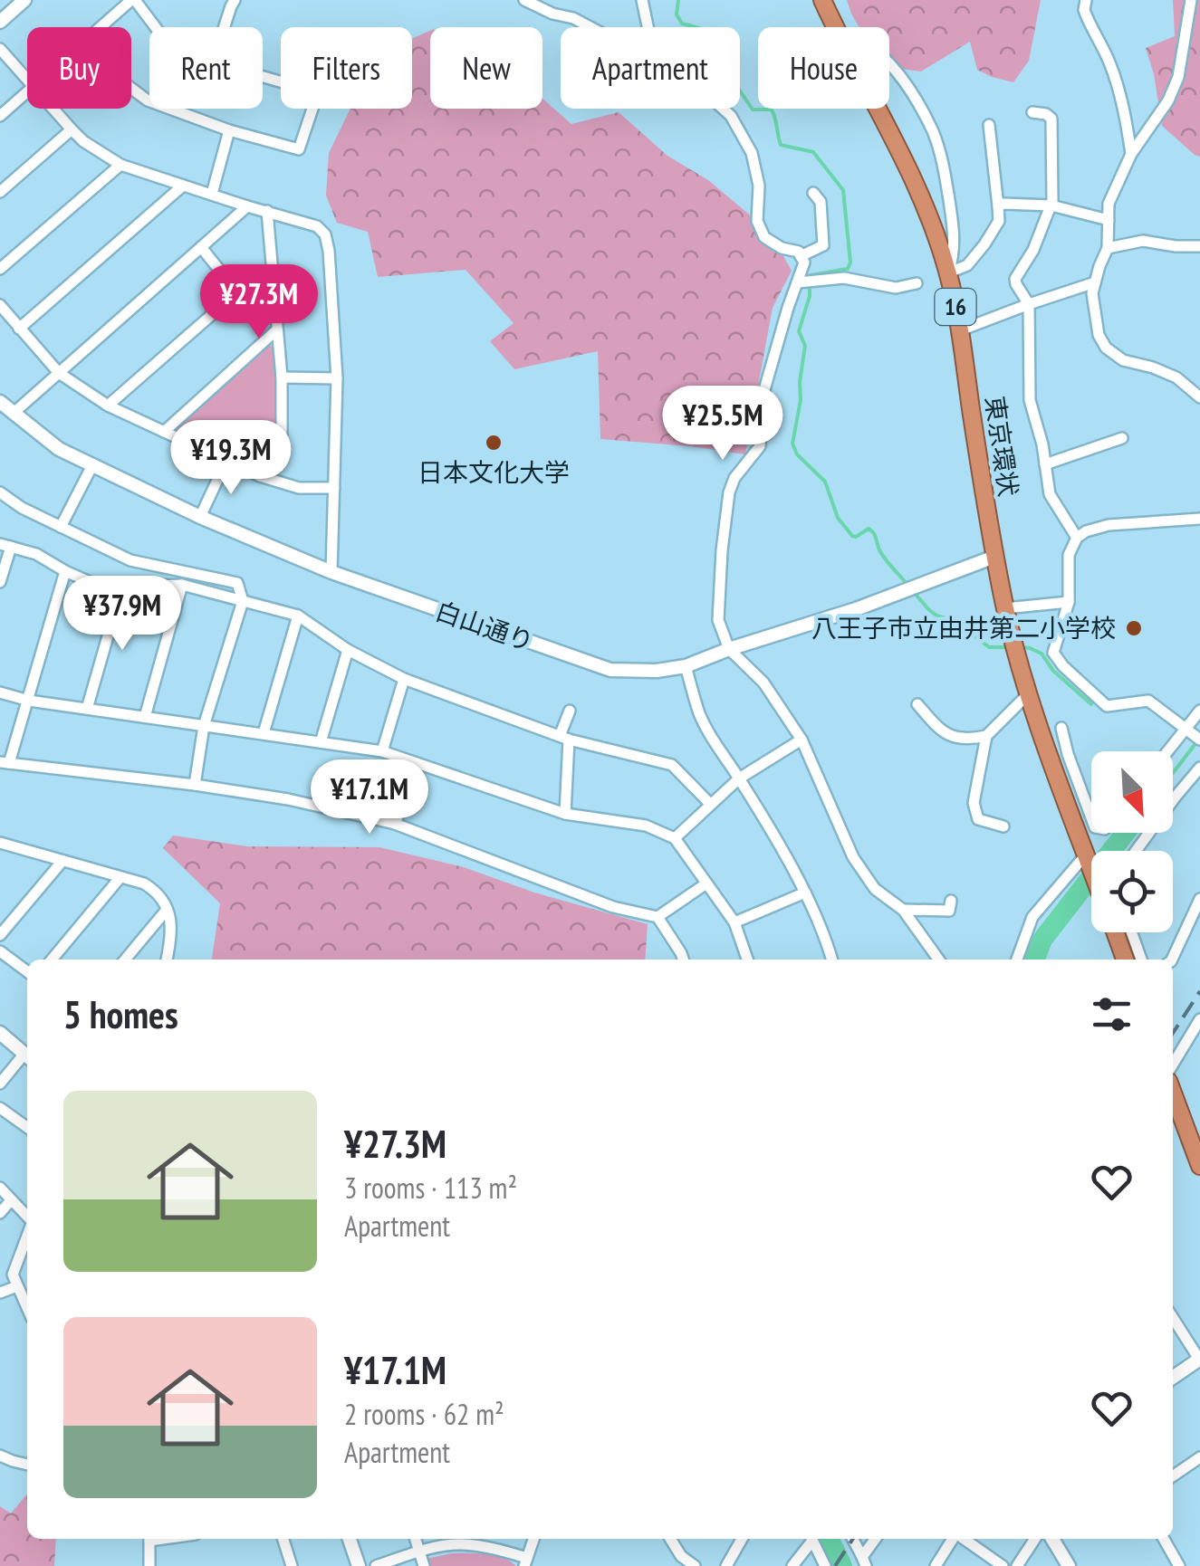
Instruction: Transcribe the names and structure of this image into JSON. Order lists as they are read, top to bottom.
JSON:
{
  "streets": {
    "highway": ["16", "東京環状"],
    "street": ["白山通り"]
  },
  "crossings": [
    ["東京環状", "白山通り"]
  ],
  "places": ["日本文化大学", "八王子市立由井第二小学校"],
  "north": "bottom right",
  "page": {
    "chip": [
      "Buy",
      "Rent",
      "Filters",
      "New",
      "Apartment",
      "House"
    ],
    "price": [
      "¥27.3M",
      "¥25.5M",
      "¥19.3M",
      "¥37.9M",
      "¥17.1M"
    ],
    "heading": "5 homes",
    "list": [
      {
        "name": "¥27.3M",
        "note": "3 rooms · 113 m² · Apartment"
      },
      {
        "name": "¥17.1M",
        "note": "2 rooms · 62 m² · Apartment"
      }
    ]
  }
}
